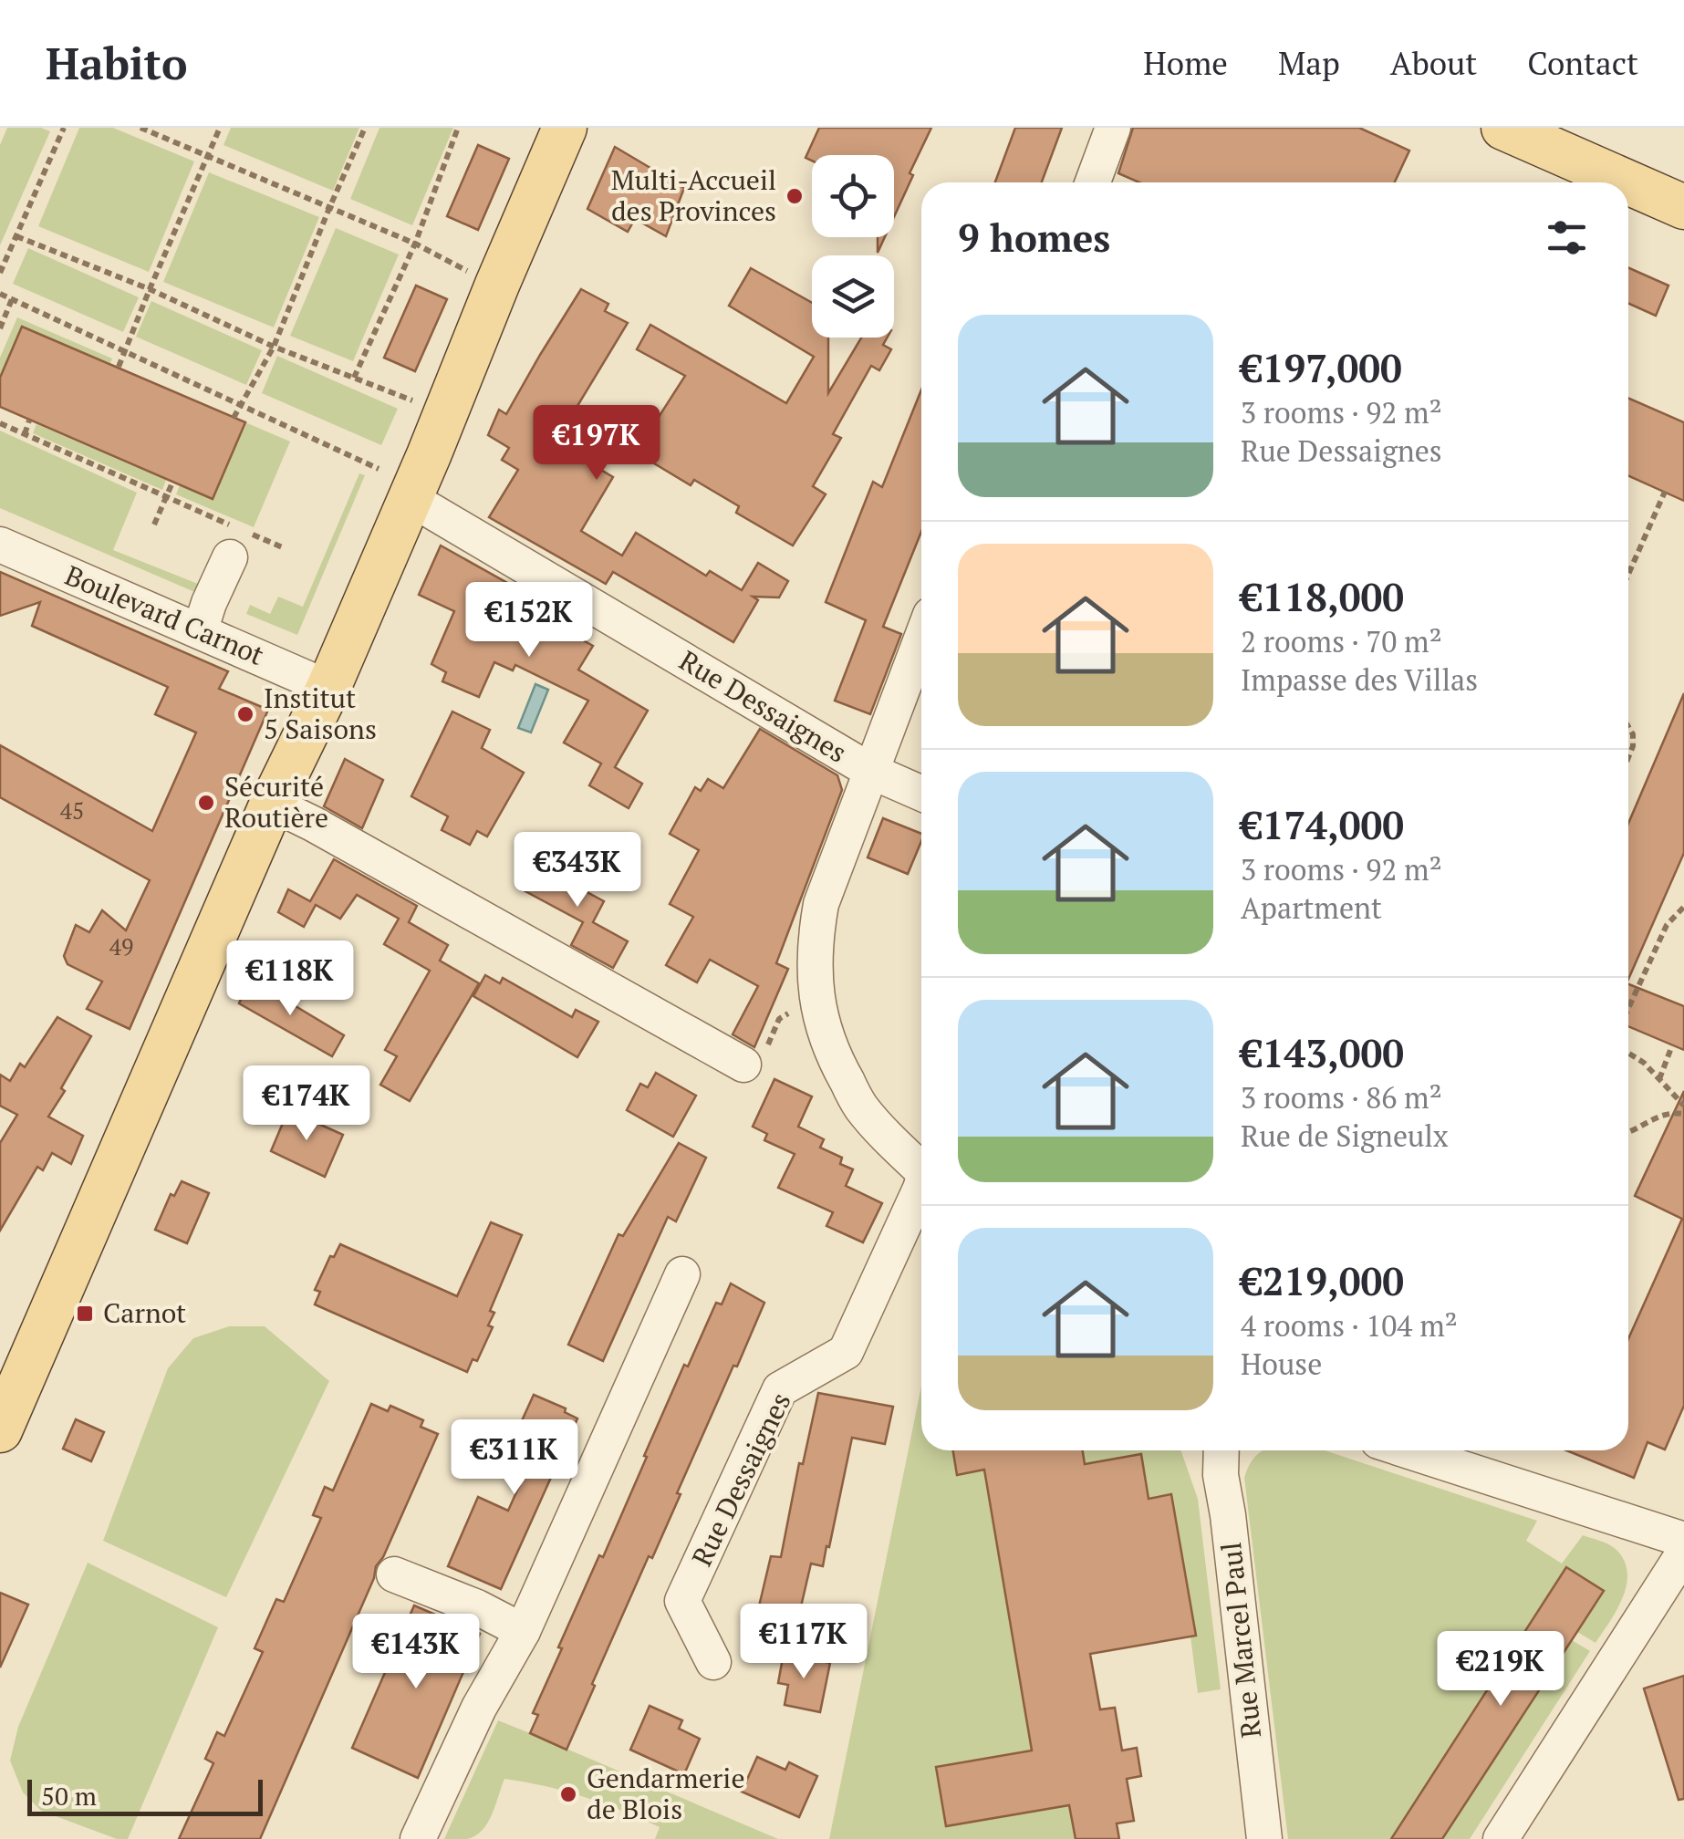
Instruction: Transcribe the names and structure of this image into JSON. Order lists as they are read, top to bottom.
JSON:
{
  "streets": {
    "street": ["Boulevard Carnot", "Rue Dessaignes", "Rue Marcel Paul"]
  },
  "places": {
    "other": [
      "Multi-Accueil des Provinces",
      "Institut 5 Saisons",
      "Sécurité Routière",
      "Gendarmerie de Blois"
    ],
    "transit": ["Carnot"]
  },
  "house_numbers": ["45", "49"],
  "scale_bar": "50 m",
  "page": {
    "header": "Habito",
    "nav": [
      "Home",
      "Map",
      "About",
      "Contact"
    ],
    "heading": "9 homes",
    "list": [
      {
        "name": "€197,000",
        "note": "3 rooms · 92 m² · Rue Dessaignes"
      },
      {
        "name": "€118,000",
        "note": "2 rooms · 70 m² · Impasse des Villas"
      },
      {
        "name": "€174,000",
        "note": "3 rooms · 92 m² · Apartment"
      },
      {
        "name": "€143,000",
        "note": "3 rooms · 86 m² · Rue de Signeulx"
      },
      {
        "name": "€219,000",
        "note": "4 rooms · 104 m² · House"
      }
    ],
    "price": [
      "€197K",
      "€152K",
      "€343K",
      "€118K",
      "€174K",
      "€311K",
      "€117K",
      "€143K",
      "€219K"
    ],
    "scale": "50 m"
  }
}
